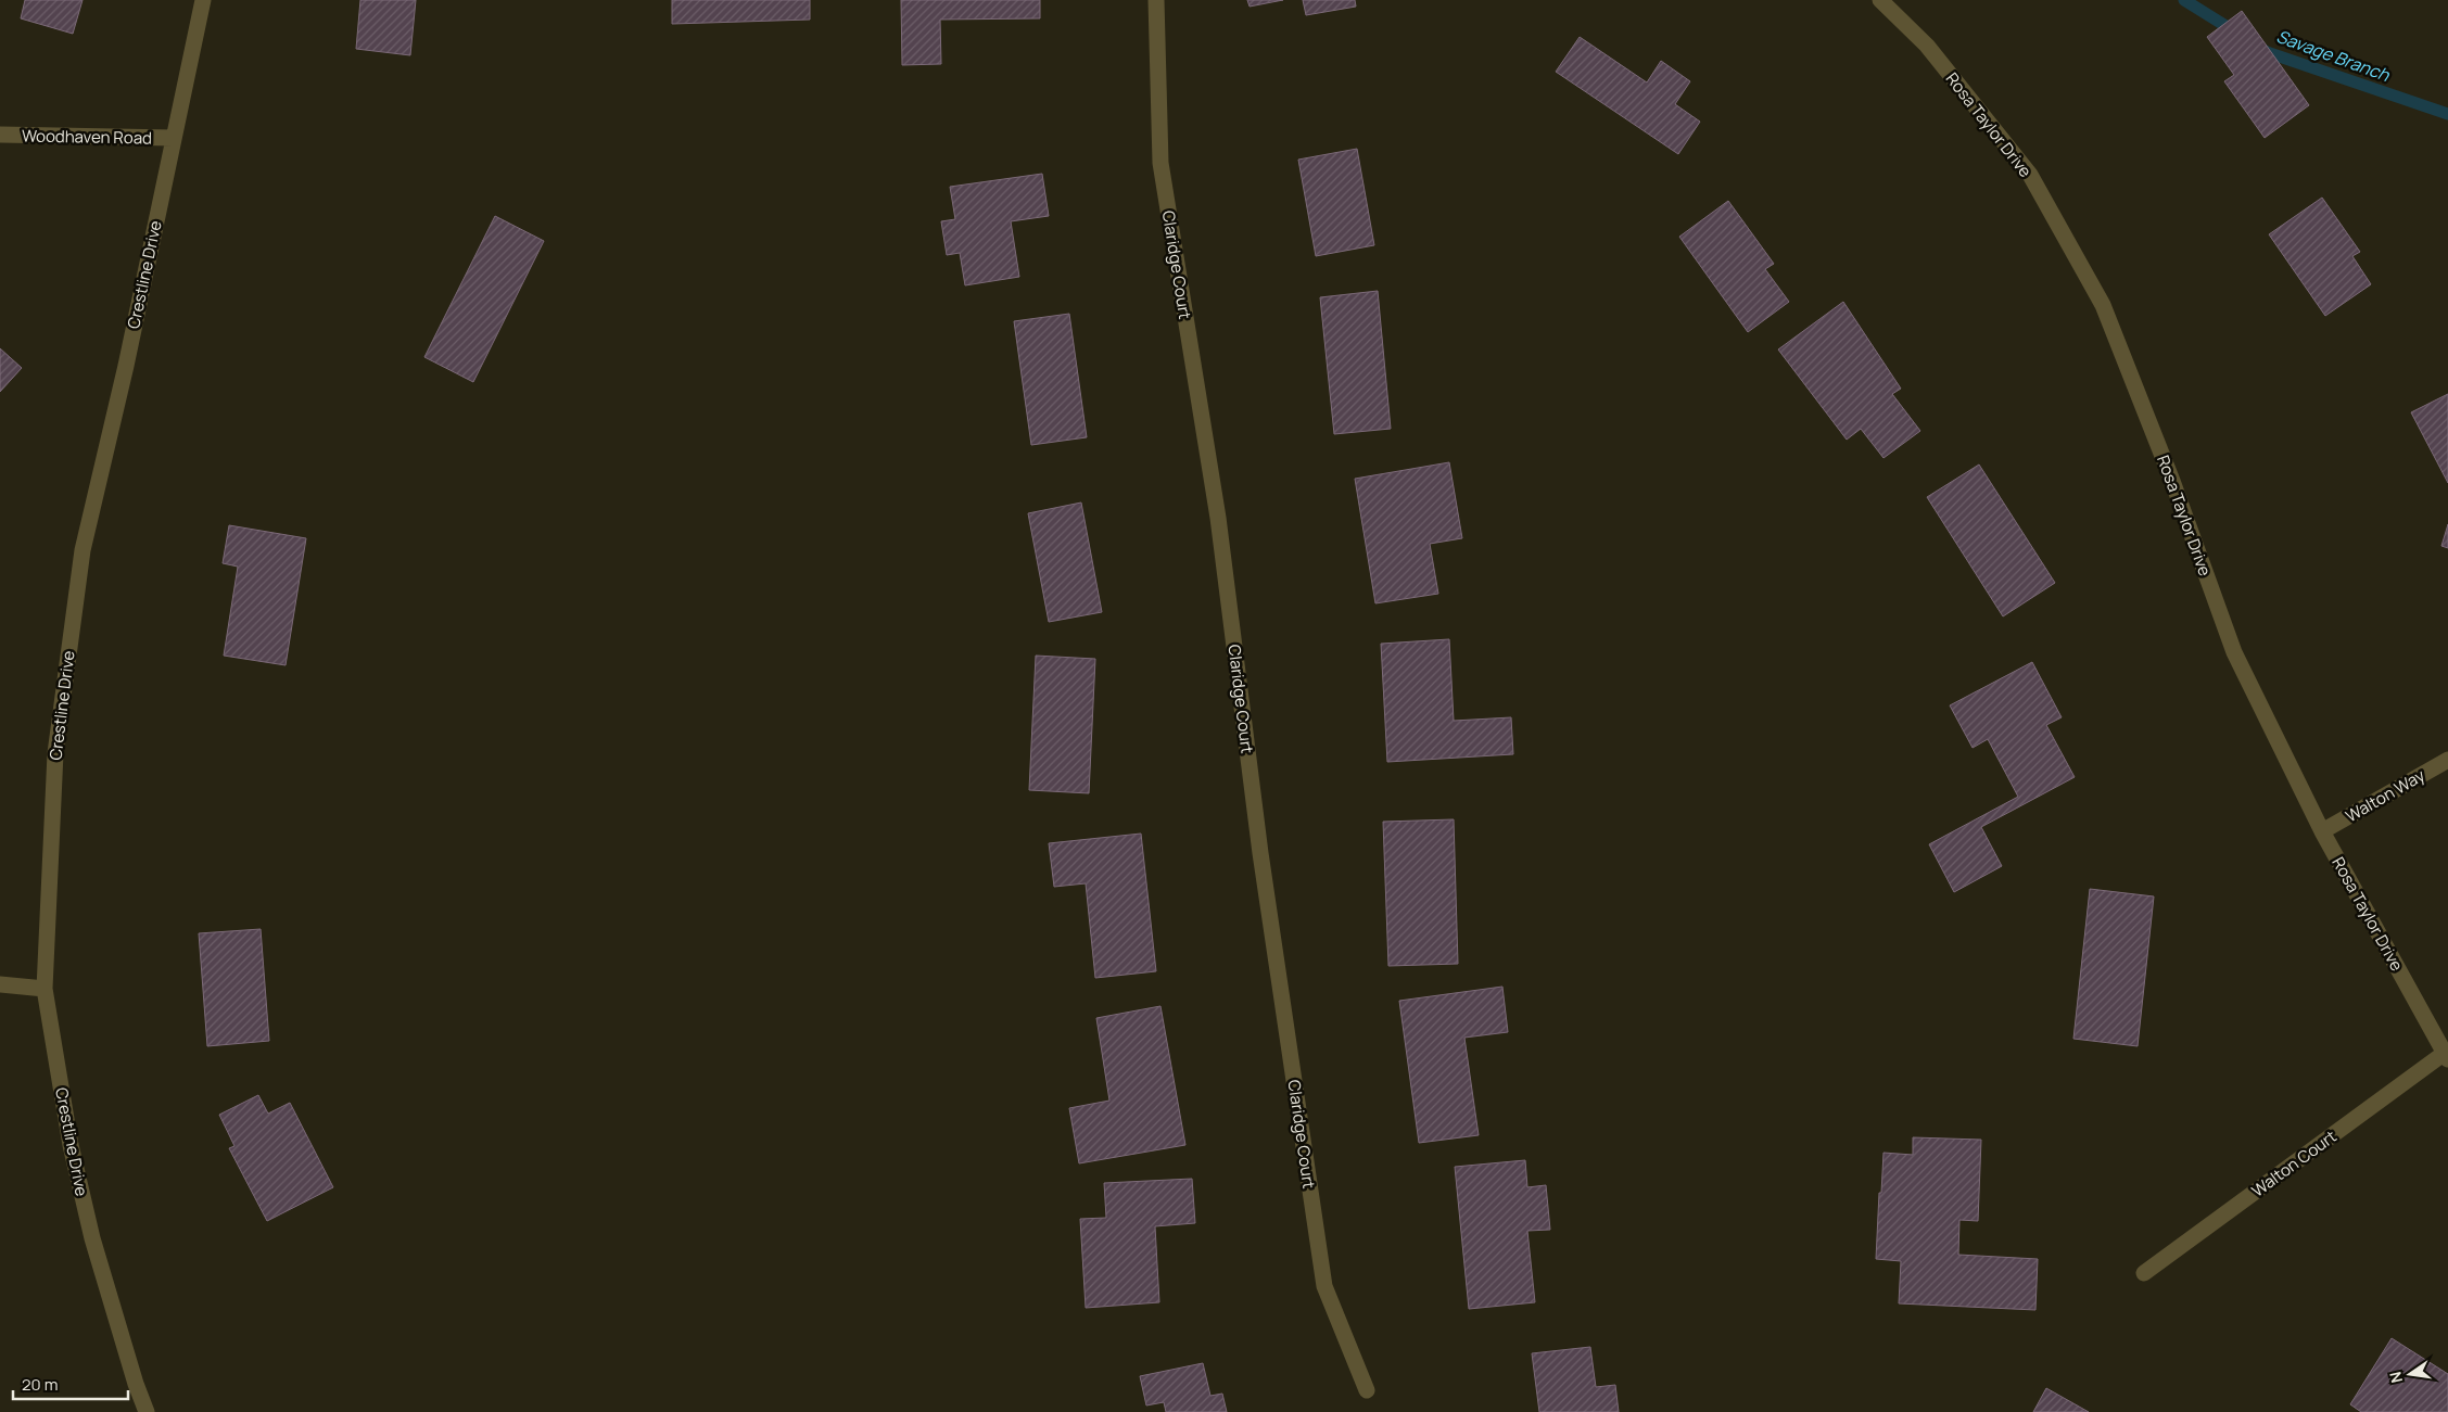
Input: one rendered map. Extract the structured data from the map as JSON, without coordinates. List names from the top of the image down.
{
  "streets": {
    "street": [
      "Rosa Taylor Drive",
      "Woodhaven Road",
      "Claridge Court",
      "Crestline Drive",
      "Walton Way",
      "Walton Court"
    ]
  },
  "crossings": [
    ["Rosa Taylor Drive", "Walton Way"],
    ["Rosa Taylor Drive", "Walton Court"],
    ["Woodhaven Road", "Crestline Drive"]
  ],
  "water": ["Savage Branch"],
  "scale_bar": "20 m",
  "north": "left"
}
